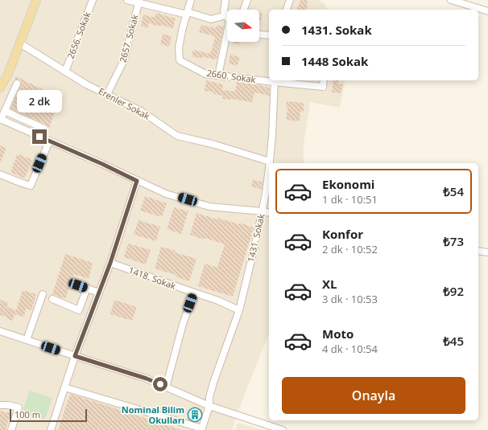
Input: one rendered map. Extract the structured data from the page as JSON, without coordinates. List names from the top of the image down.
{
  "streets": {
    "street": [
      "2656. Sokak",
      "2657. Sokak",
      "2660. Sokak",
      "Erenler Sokak",
      "1431. Sokak",
      "1418. Sokak"
    ]
  },
  "crossings": [
    ["2656. Sokak", "Erenler Sokak"],
    ["2657. Sokak", "Erenler Sokak"],
    ["2660. Sokak", "1431. Sokak"],
    ["Erenler Sokak", "1431. Sokak"]
  ],
  "places": {
    "building": ["Nominal Bilim Okulları"]
  },
  "scale_bar": "100 m",
  "north": "right",
  "page": {
    "banner": ["1431. Sokak", "1448 Sokak"],
    "bubble": "2 dk",
    "list": [
      {
        "name": "Ekonomi",
        "note": "1 dk · 10:51",
        "value": "₺54"
      },
      {
        "name": "Konfor",
        "note": "2 dk · 10:52",
        "value": "₺73"
      },
      {
        "name": "XL",
        "note": "3 dk · 10:53",
        "value": "₺92"
      },
      {
        "name": "Moto",
        "note": "4 dk · 10:54",
        "value": "₺45"
      }
    ],
    "buttons": "Onayla",
    "scale": "100 m"
  }
}
